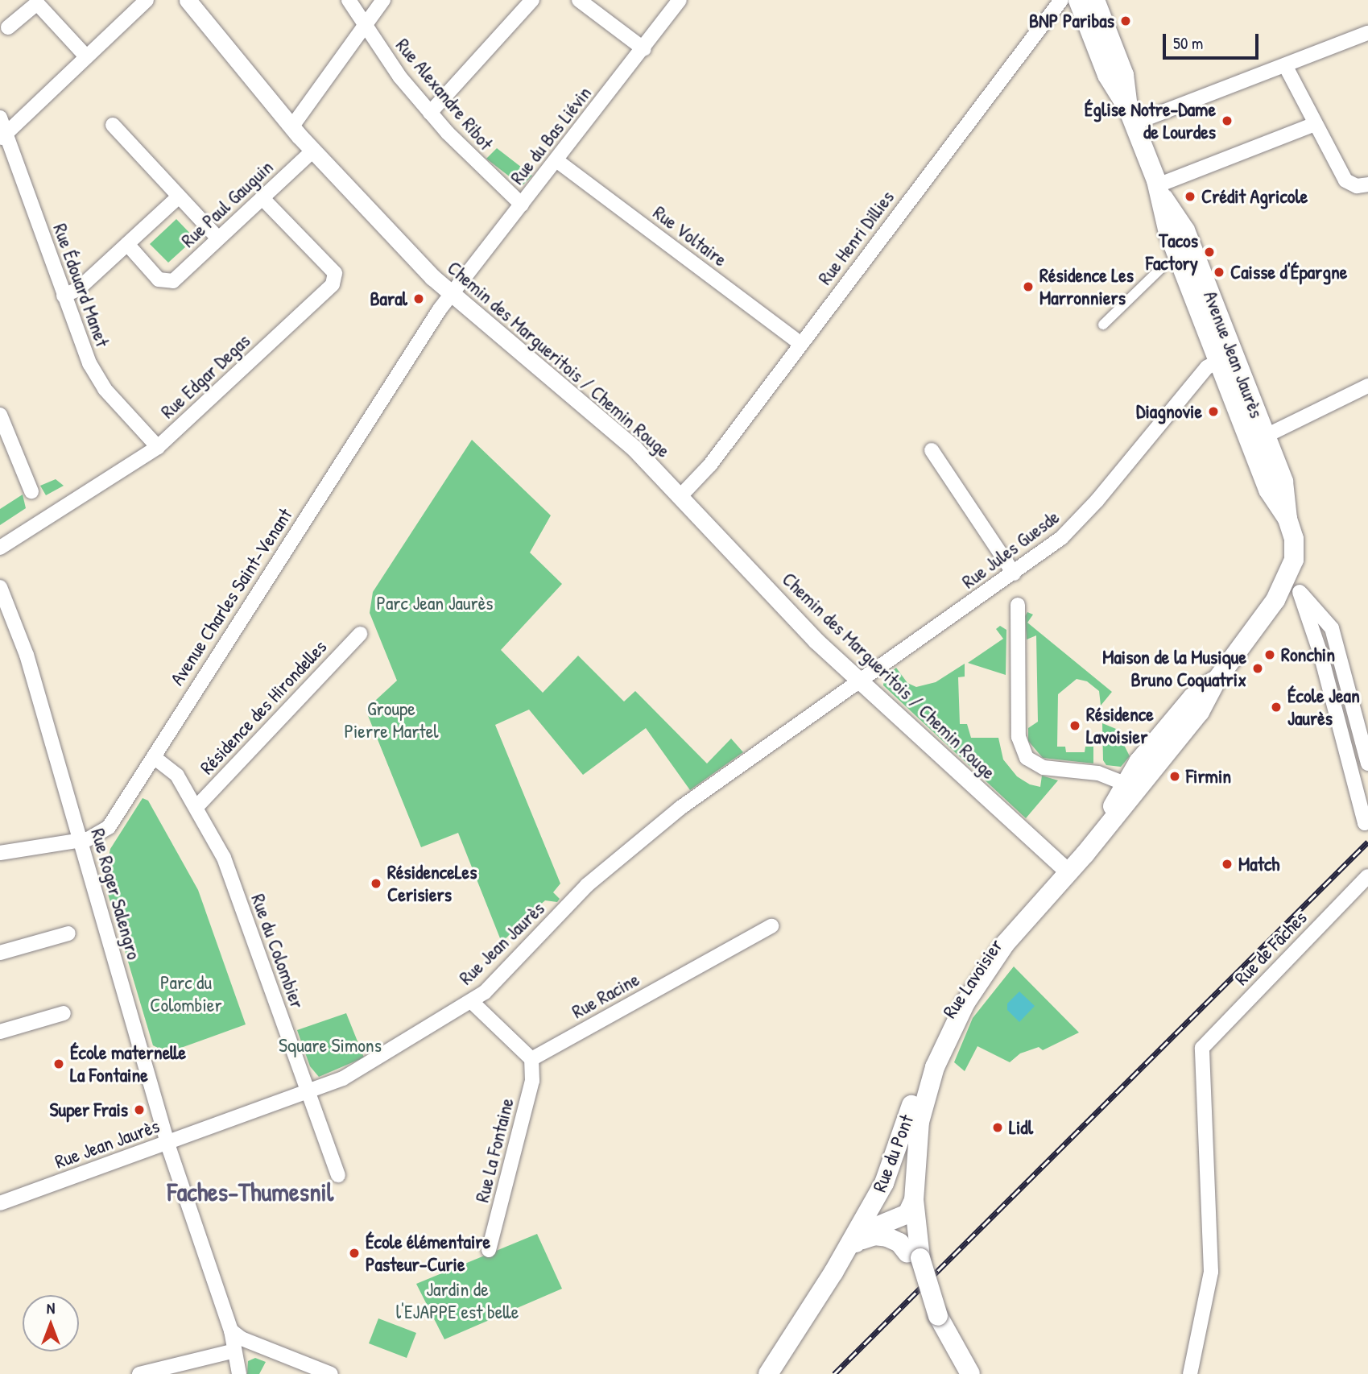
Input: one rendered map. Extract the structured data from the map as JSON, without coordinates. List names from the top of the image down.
{
  "streets": {
    "main road": ["Avenue Jean Jaurès", "Rue Lavoisier", "Rue du Pont"],
    "street": [
      "Rue Alexandre Ribot",
      "Rue du Bas Liévin",
      "Rue Paul Gauguin",
      "Rue Voltaire",
      "Rue Henri Dillies",
      "Rue Édouard Manet",
      "Chemin des Margueritois / Chemin Rouge",
      "Rue Edgar Degas",
      "Rue Jules Guesde",
      "Avenue Charles Saint-Venant",
      "Résidence des Hirondelles",
      "Rue Roger Salengro",
      "Rue Jean Jaurès",
      "Rue de Fâches",
      "Rue du Colombier",
      "Rue Racine",
      "Rue La Fontaine"
    ]
  },
  "crossings": [
    ["Rue Alexandre Ribot", "Rue du Bas Liévin"],
    ["Rue du Bas Liévin", "Rue Voltaire"],
    ["Rue du Bas Liévin", "Chemin des Margueritois / Chemin Rouge"],
    ["Rue du Bas Liévin", "Avenue Charles Saint-Venant"],
    ["Rue Paul Gauguin", "Chemin des Margueritois / Chemin Rouge"],
    ["Rue Paul Gauguin", "Rue Edgar Degas"],
    ["Rue Voltaire", "Rue Henri Dillies"],
    ["Rue Henri Dillies", "Chemin des Margueritois / Chemin Rouge"],
    ["Rue Édouard Manet", "Rue Edgar Degas"],
    ["Avenue Jean Jaurès", "Rue Jules Guesde"],
    ["Avenue Jean Jaurès", "Rue Lavoisier"],
    ["Chemin des Margueritois / Chemin Rouge", "Rue Jules Guesde"],
    ["Chemin des Margueritois / Chemin Rouge", "Avenue Charles Saint-Venant"],
    ["Chemin des Margueritois / Chemin Rouge", "Rue Jean Jaurès"],
    ["Chemin des Margueritois / Chemin Rouge", "Rue Lavoisier"],
    ["Rue Jules Guesde", "Rue Jean Jaurès"],
    ["Avenue Charles Saint-Venant", "Rue Roger Salengro"],
    ["Avenue Charles Saint-Venant", "Rue du Colombier"],
    ["Résidence des Hirondelles", "Rue du Colombier"],
    ["Rue Roger Salengro", "Rue Jean Jaurès"],
    ["Rue Jean Jaurès", "Rue du Colombier"],
    ["Rue Lavoisier", "Rue du Pont"],
    ["Rue Racine", "Rue La Fontaine"]
  ],
  "districts": ["Faches-Thumesnil"],
  "parks": [
    "Parc Jean Jaurès",
    "Groupe Pierre Martel",
    "Parc du Colombier",
    "Square Simons",
    "Jardin de l'EJAPPE est belle"
  ],
  "places": [
    "BNP Paribas",
    "Église Notre-Dame de Lourdes",
    "Crédit Agricole",
    "Tacos Factory",
    "Caisse d'Épargne",
    "Résidence Les Marronniers",
    "Baral",
    "Diagnovie",
    "Ronchin",
    "Maison de la Musique Bruno Coquatrix",
    "École Jean Jaurès",
    "Résidence Lavoisier",
    "Firmin",
    "Match",
    "RésidenceLes Cerisiers",
    "École maternelle La Fontaine",
    "Super Frais",
    "Lidl",
    "École élémentaire Pasteur-Curie"
  ],
  "scale_bar": "50 m",
  "north": "top"
}
